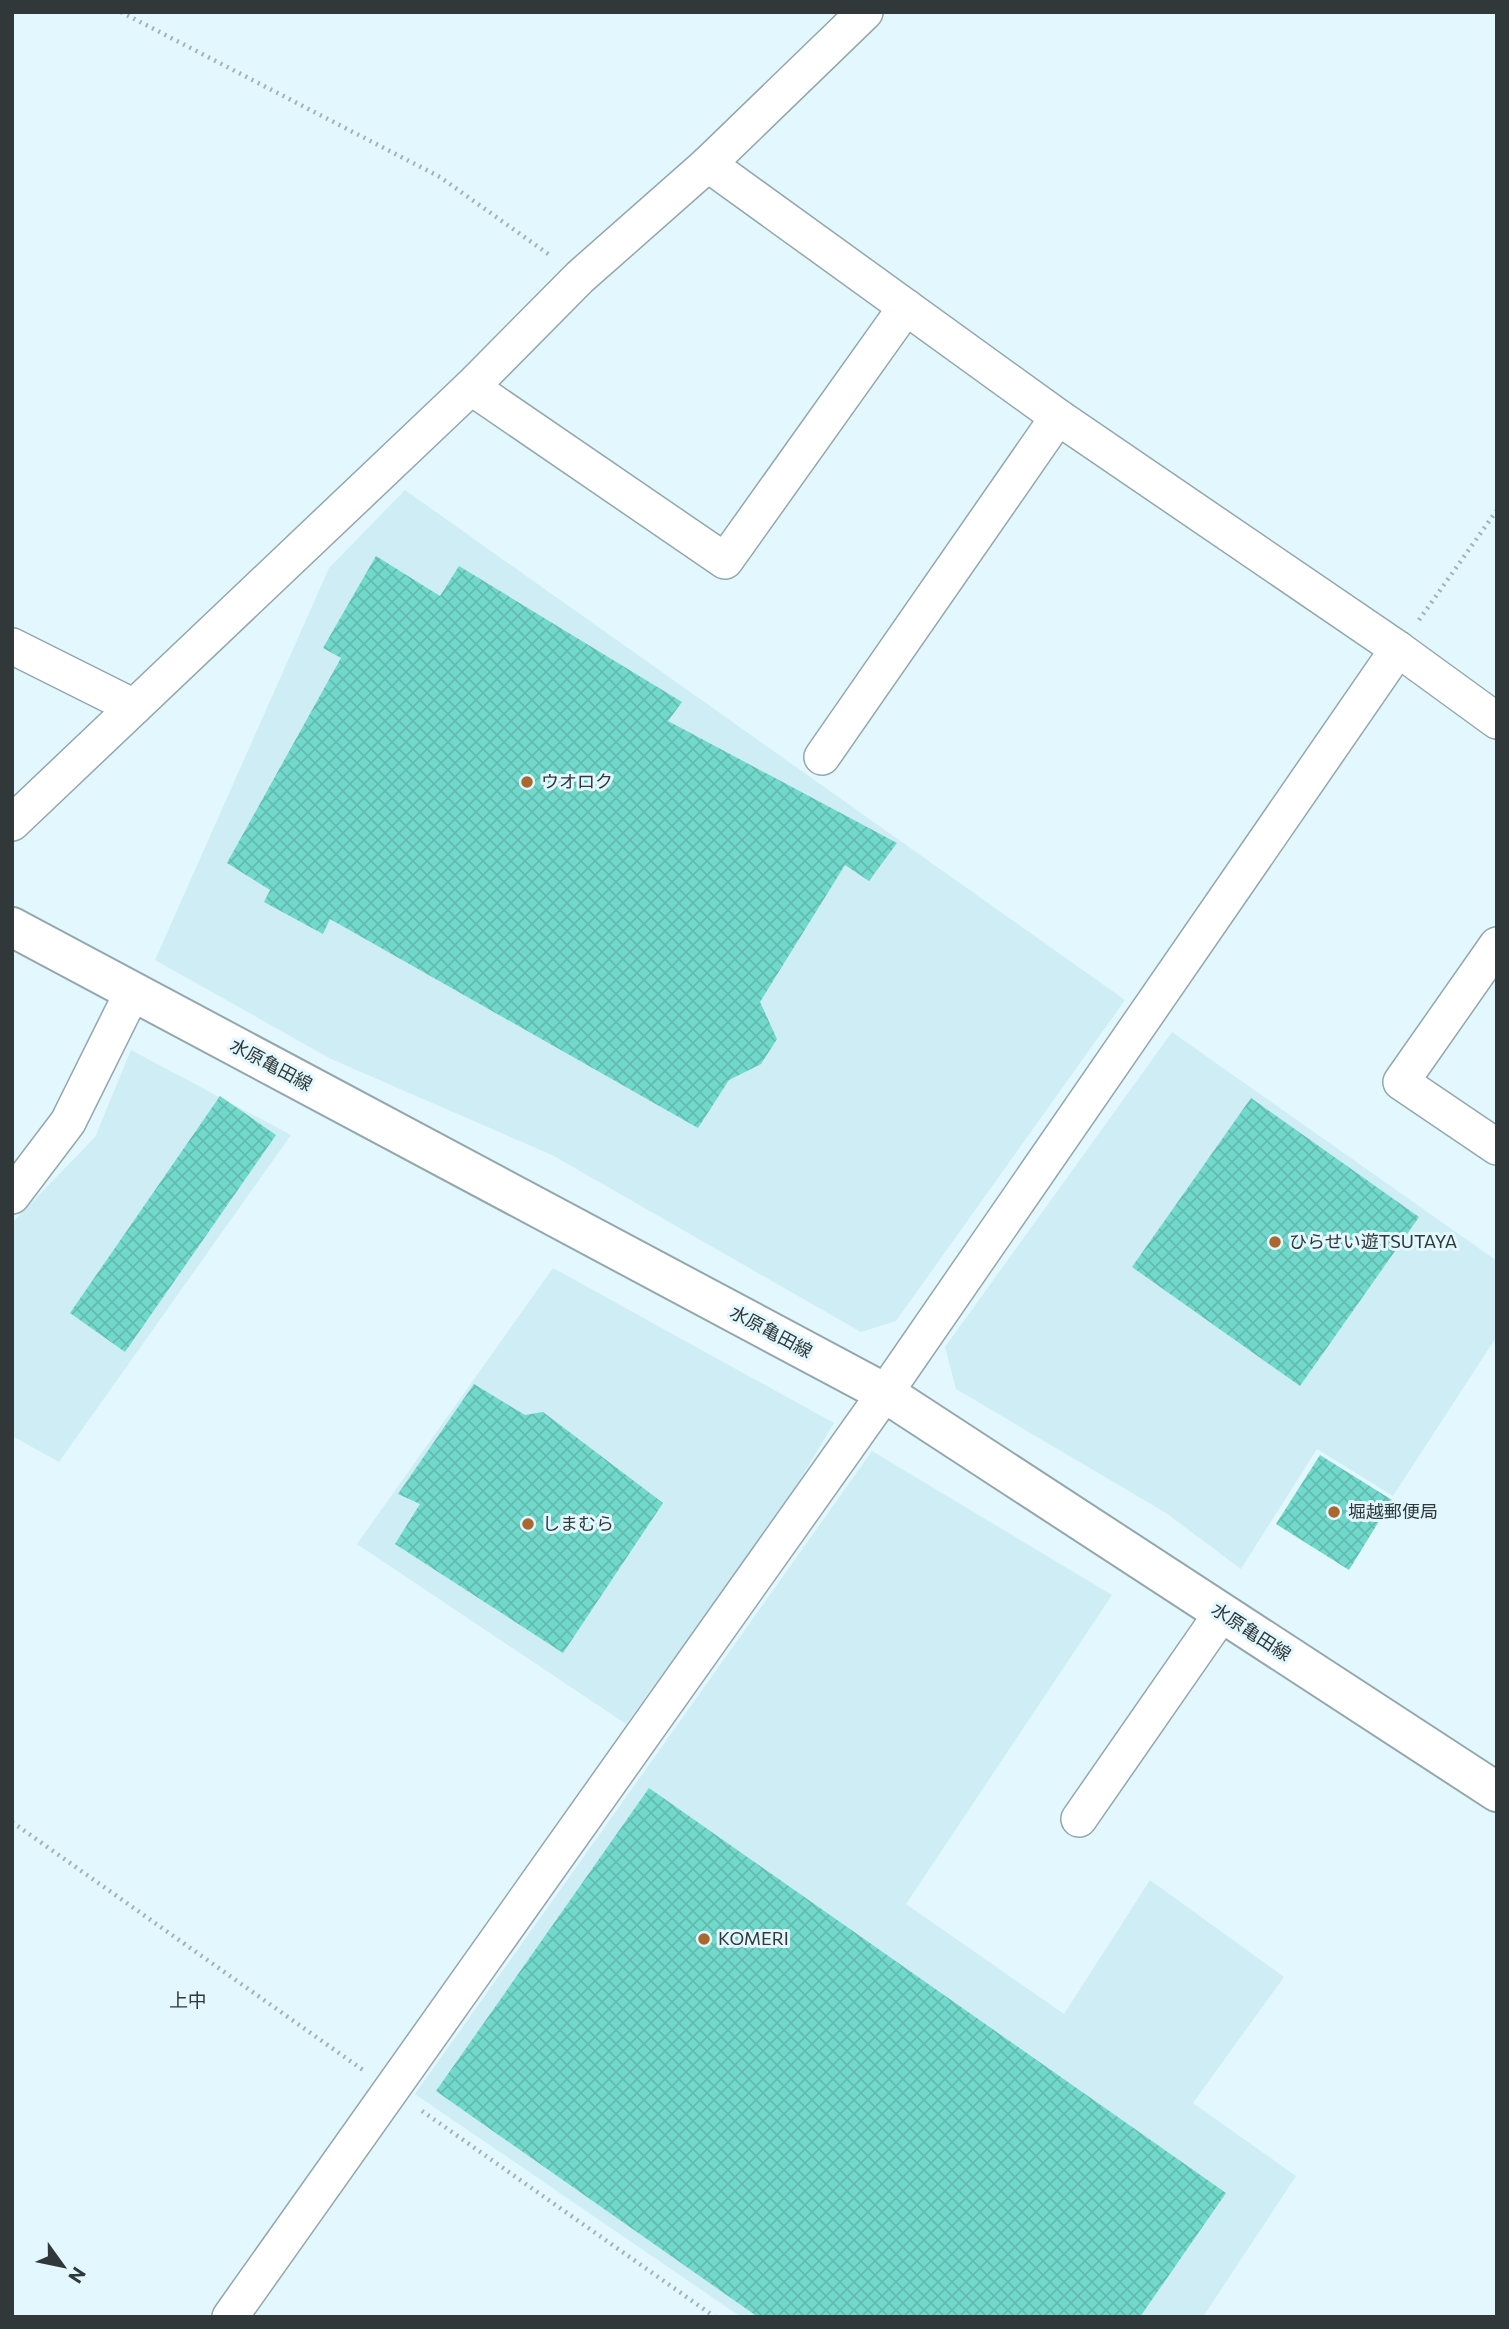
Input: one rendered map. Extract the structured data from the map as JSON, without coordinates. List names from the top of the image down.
{
  "streets": {
    "main road": ["水原亀田線"]
  },
  "districts": ["上中"],
  "places": [
    "ウオロク",
    "ひらせい遊TSUTAYA",
    "堀越郵便局",
    "しまむら",
    "KOMERI"
  ],
  "north": "bottom right"
}
